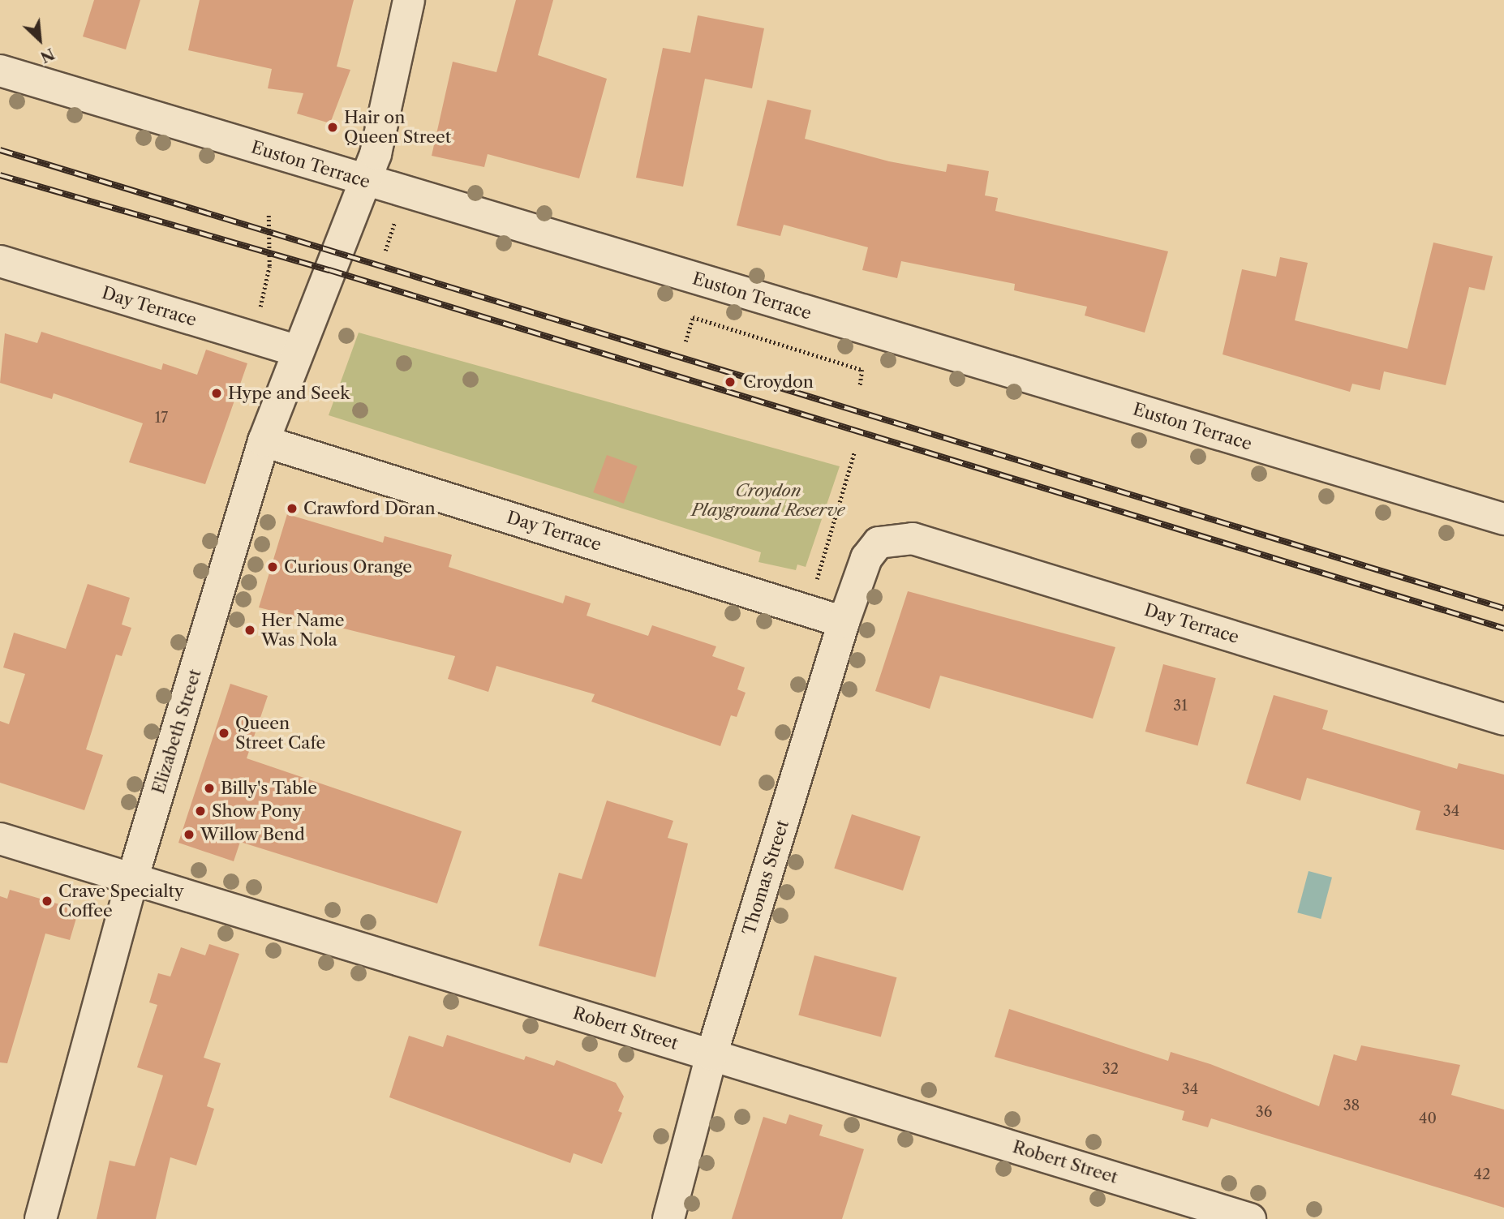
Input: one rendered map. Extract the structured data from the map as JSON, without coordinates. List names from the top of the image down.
{
  "streets": {
    "street": [
      "Euston Terrace",
      "Day Terrace",
      "Elizabeth Street",
      "Thomas Street",
      "Robert Street"
    ]
  },
  "crossings": [
    ["Euston Terrace", "Elizabeth Street"],
    ["Day Terrace", "Elizabeth Street"],
    ["Day Terrace", "Thomas Street"],
    ["Elizabeth Street", "Robert Street"],
    ["Thomas Street", "Robert Street"]
  ],
  "parks": ["Croydon Playground Reserve"],
  "places": [
    "Hair on Queen Street",
    "Croydon",
    "Hype and Seek",
    "Crawford Doran",
    "Curious Orange",
    "Her Name Was Nola",
    "Queen Street Cafe",
    "Billy's Table",
    "Show Pony",
    "Willow Bend",
    "Crave Specialty Coffee"
  ],
  "house_numbers": [
    "17",
    "31",
    "34",
    "32",
    "34",
    "38",
    "36",
    "40",
    "42"
  ],
  "north": "bottom right"
}
